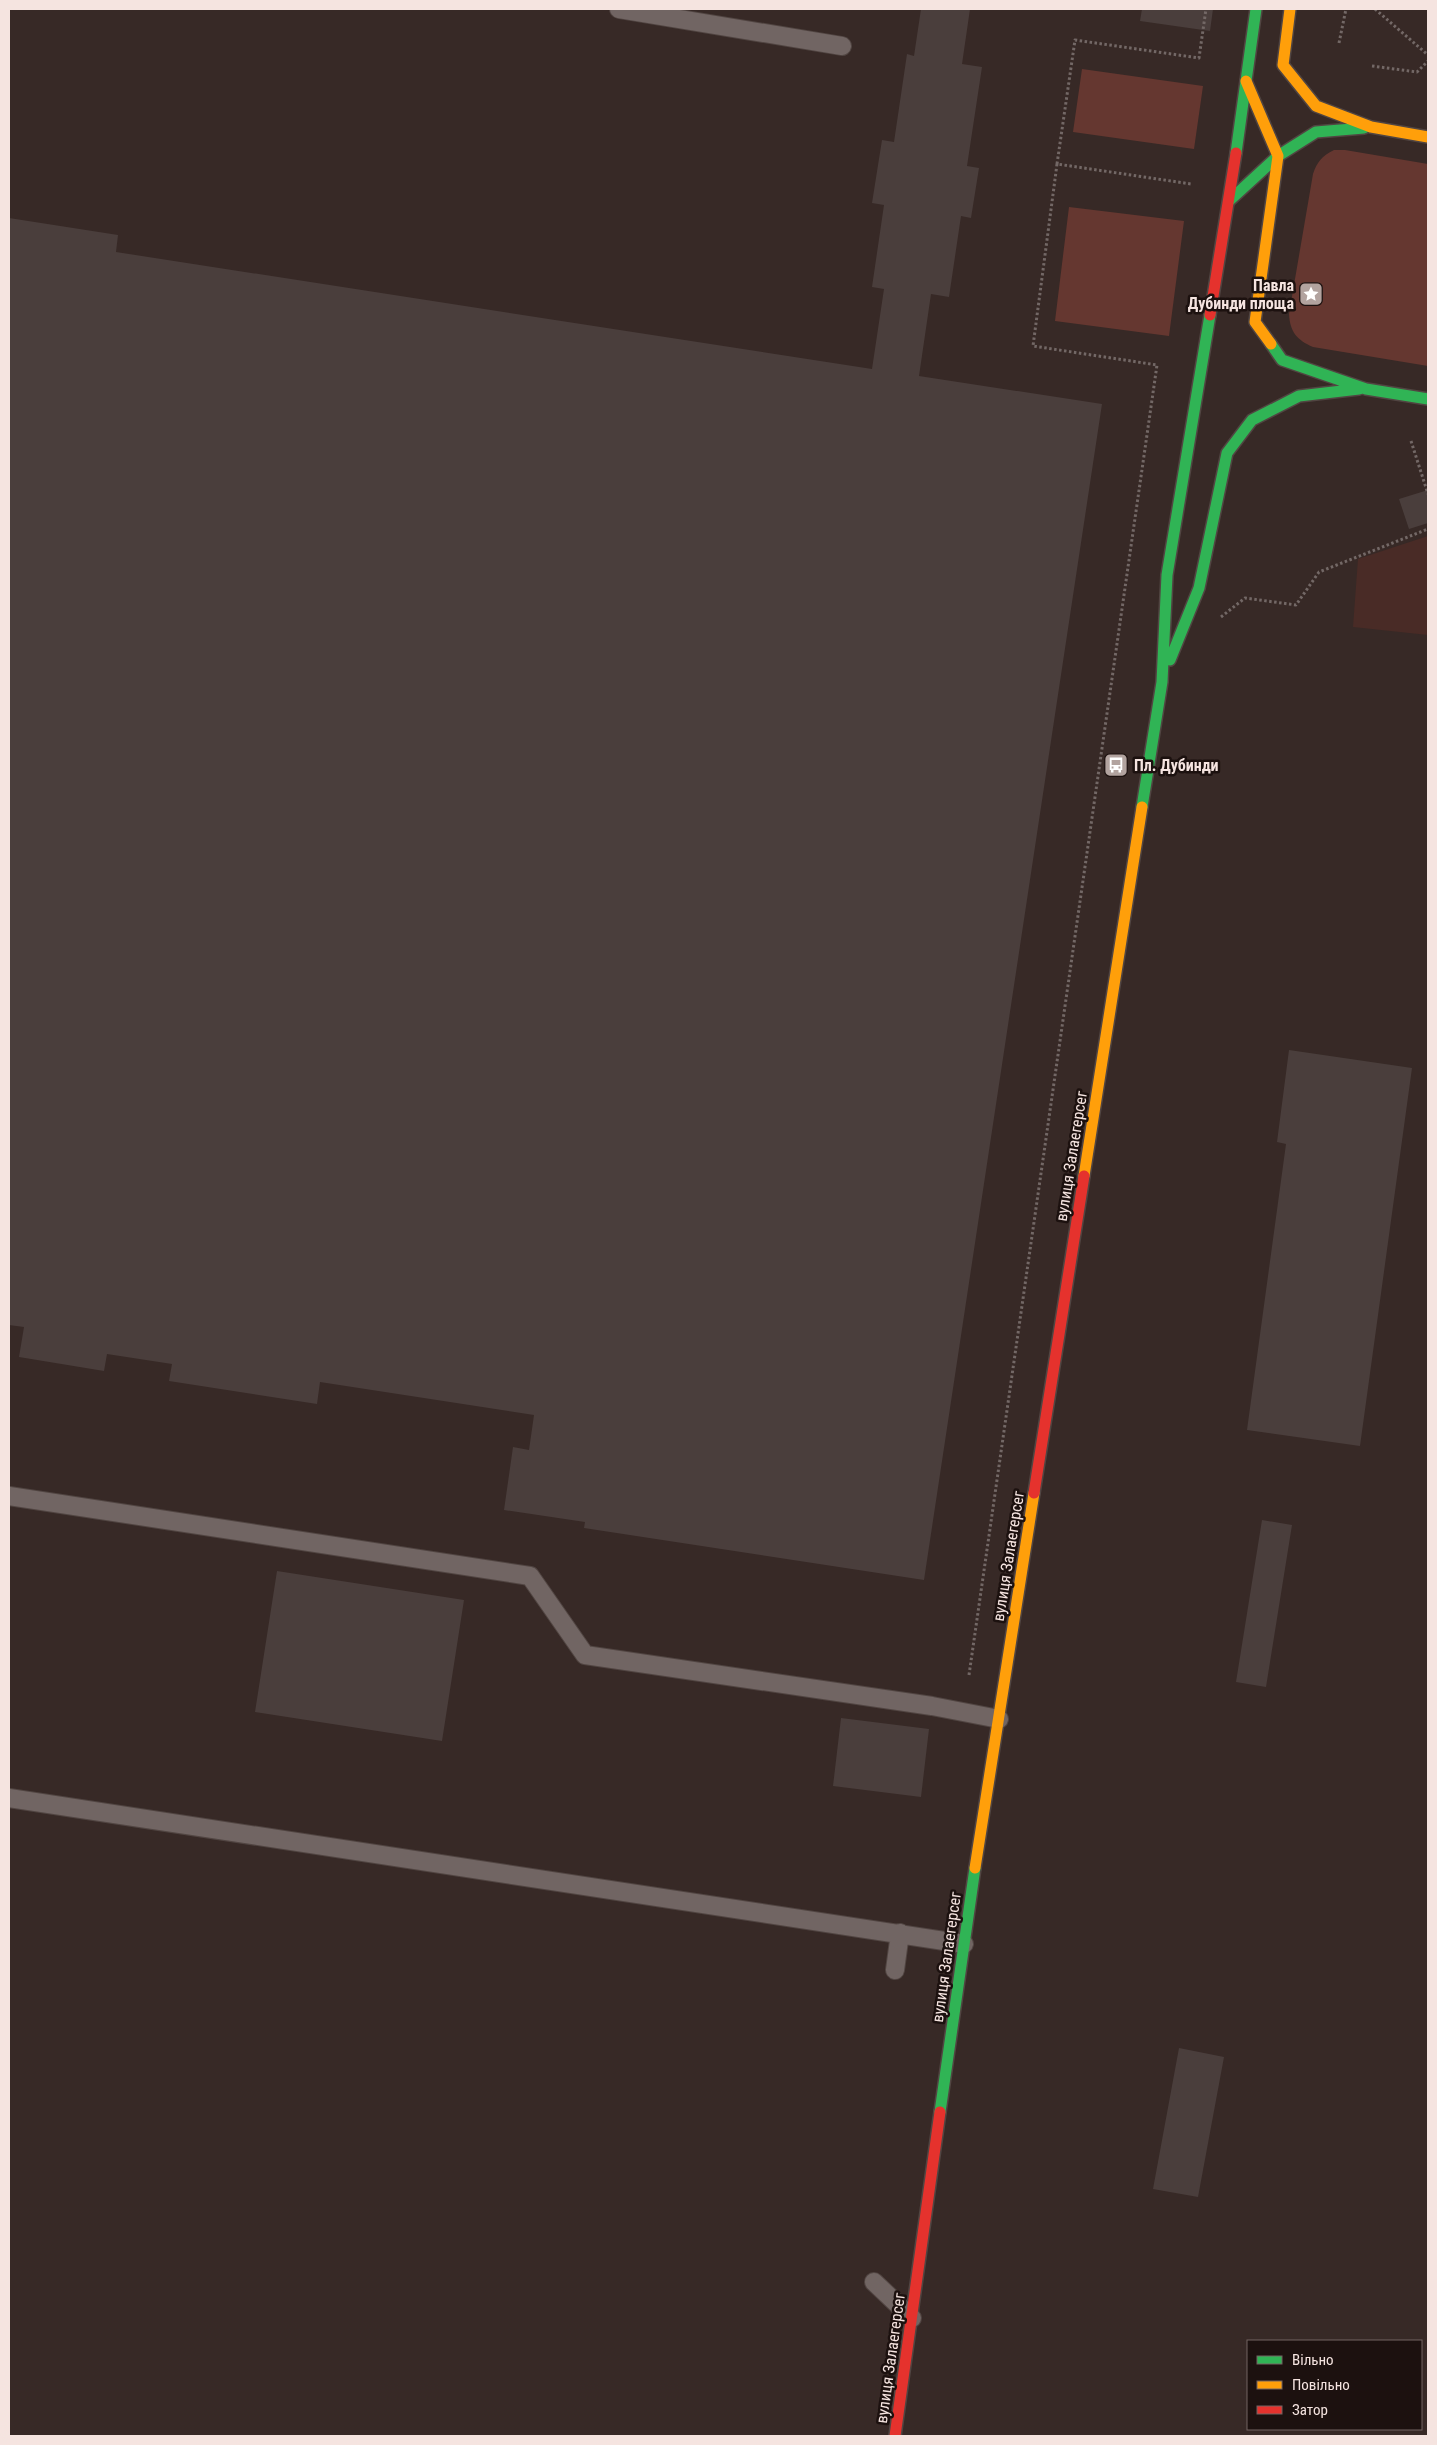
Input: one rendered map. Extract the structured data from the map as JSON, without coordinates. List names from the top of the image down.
{
  "streets": {
    "main road": ["вулиця Залаегерсег"]
  },
  "places": {
    "place": ["Павла Дубинди площа"],
    "bus stop": ["Пл. Дубинди"]
  },
  "legend": ["Вільно", "Повільно", "Затор"]
}
